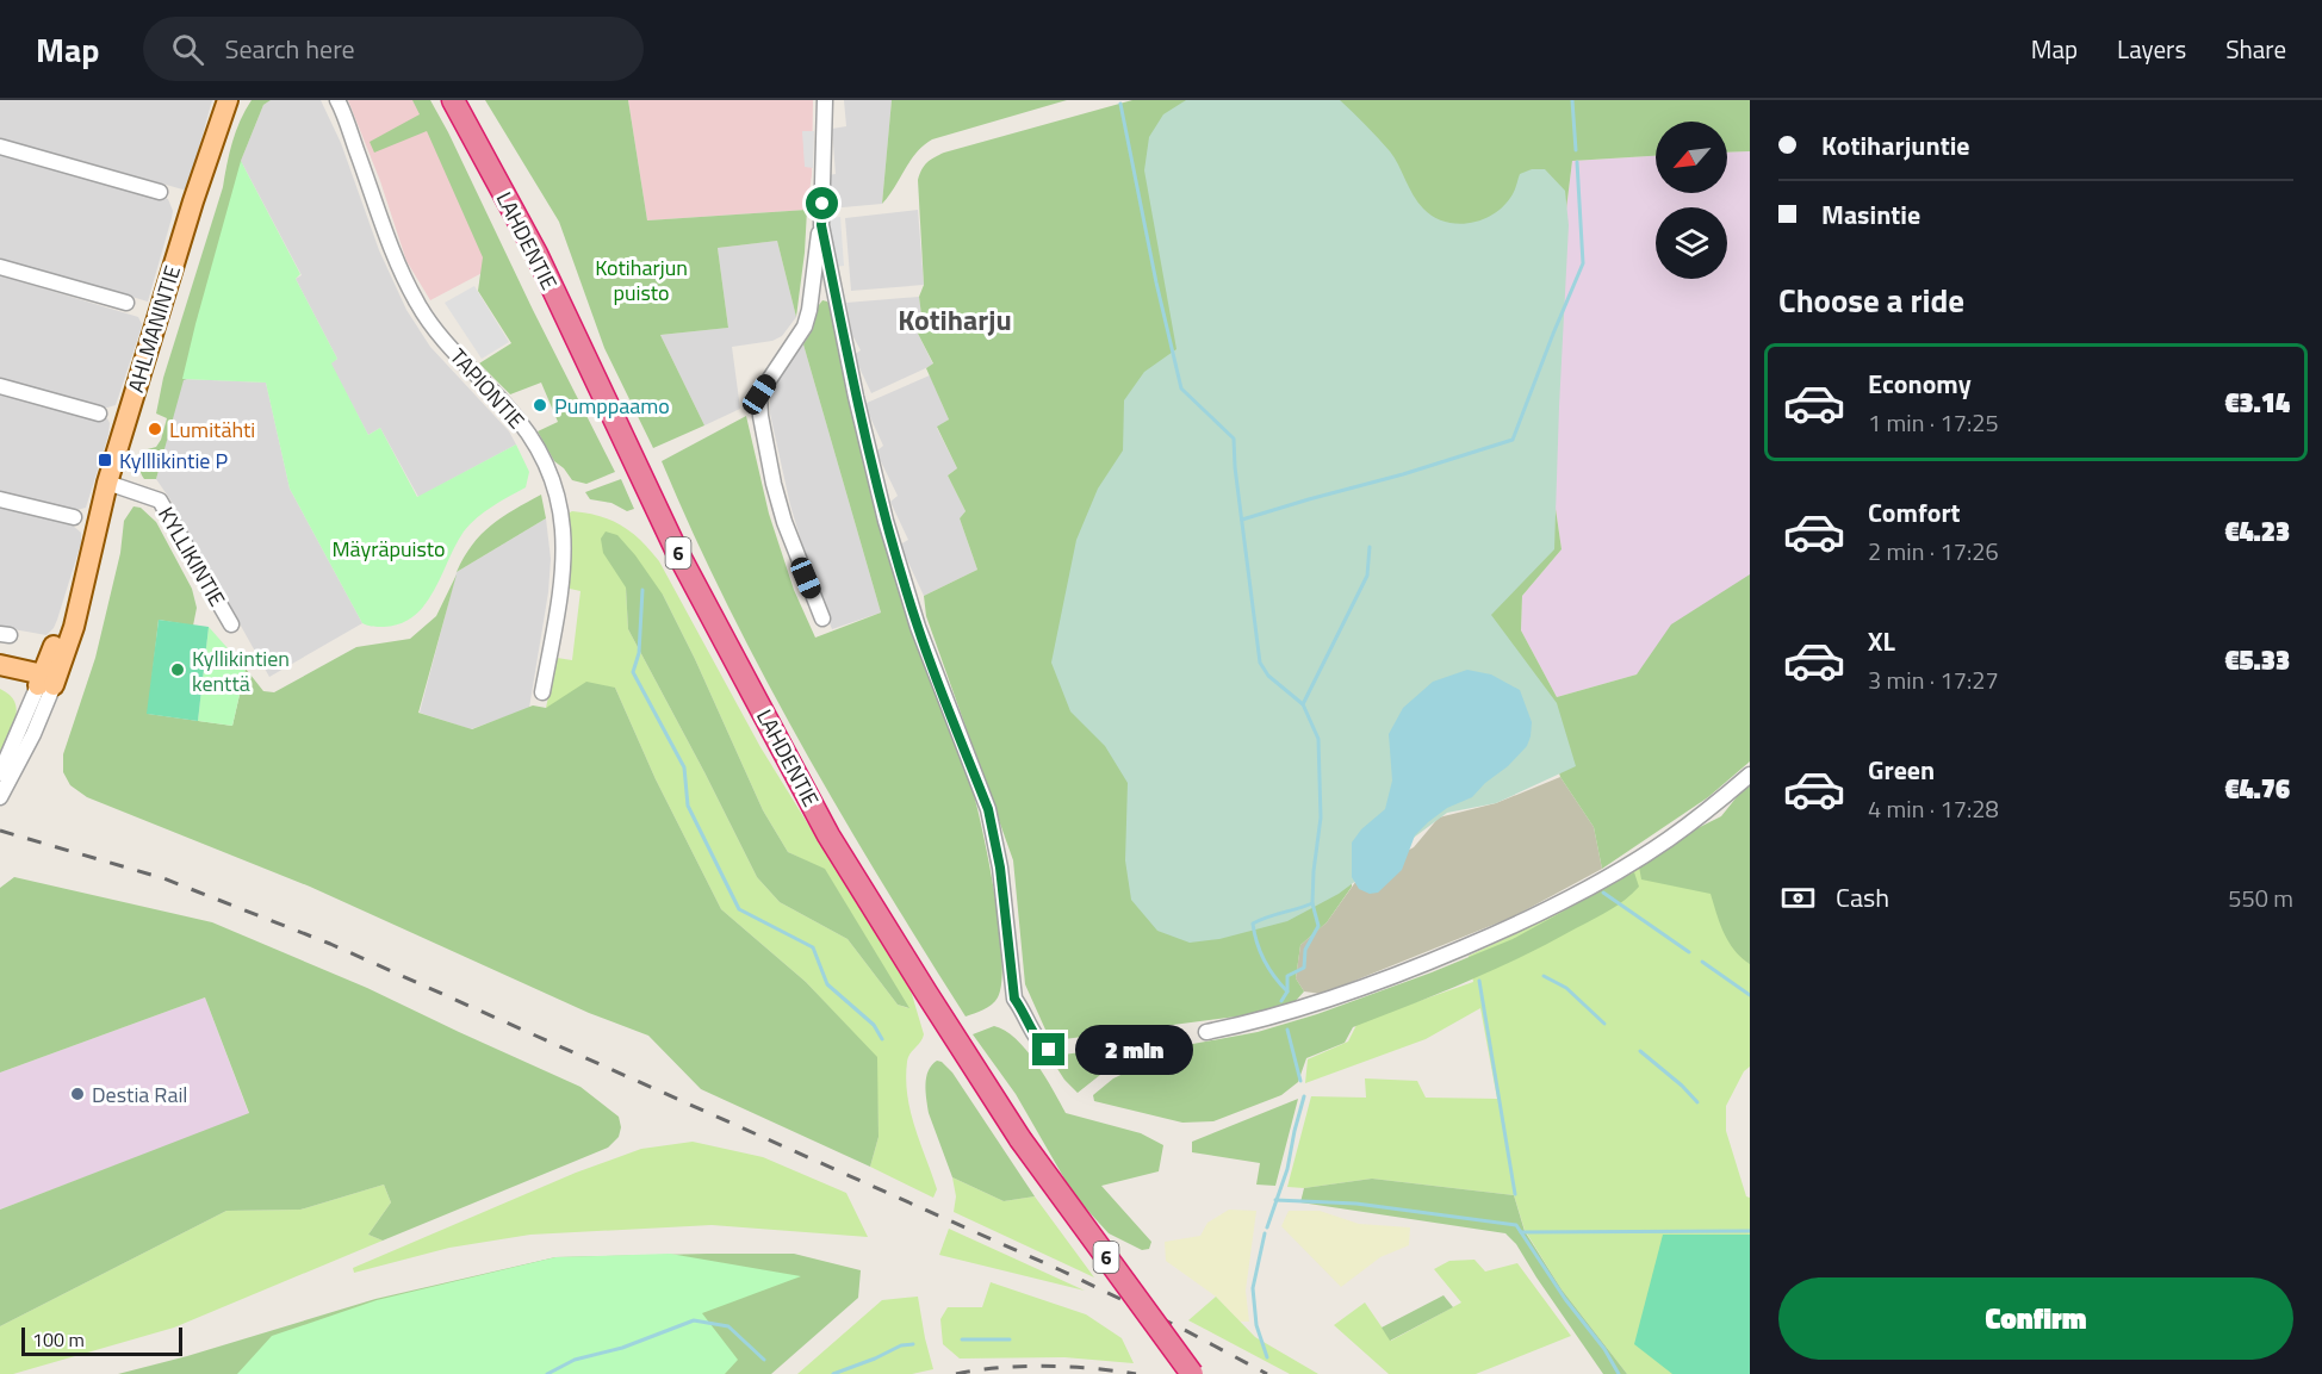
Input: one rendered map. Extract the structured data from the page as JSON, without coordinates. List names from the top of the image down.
{
  "streets": {
    "highway": ["LAHDENTIE", "6"],
    "main road": ["AHLMANINTIE"],
    "street": ["TAPIONTIE", "KYLLIKINTIE"]
  },
  "crossings": [
    ["AHLMANINTIE", "KYLLIKINTIE"]
  ],
  "districts": ["Kotiharju"],
  "parks": ["Kotiharjun puisto", "Mäyräpuisto"],
  "places": {
    "other": [
      "Pumppaamo",
      "Lumitähti",
      "Kyllikintien kenttä",
      "Destia Rail"
    ],
    "transit": ["Kylllikintie P"]
  },
  "scale_bar": "100 m",
  "north": "bottom left",
  "page": {
    "header": "Map",
    "search": "Search here",
    "nav": ["Map", "Layers", "Share"],
    "banner": ["Kotiharjuntie", "Masintie"],
    "heading": "Choose a ride",
    "list": [
      {
        "name": "Economy",
        "note": "1 min · 17:25",
        "value": "€3.14"
      },
      {
        "name": "Comfort",
        "note": "2 min · 17:26",
        "value": "€4.23"
      },
      {
        "name": "XL",
        "note": "3 min · 17:27",
        "value": "€5.33"
      },
      {
        "name": "Green",
        "note": "4 min · 17:28",
        "value": "€4.76"
      }
    ],
    "pay": ["Cash", "550 m"],
    "bubble": "2 min",
    "buttons": "Confirm",
    "scale": "100 m"
  }
}
